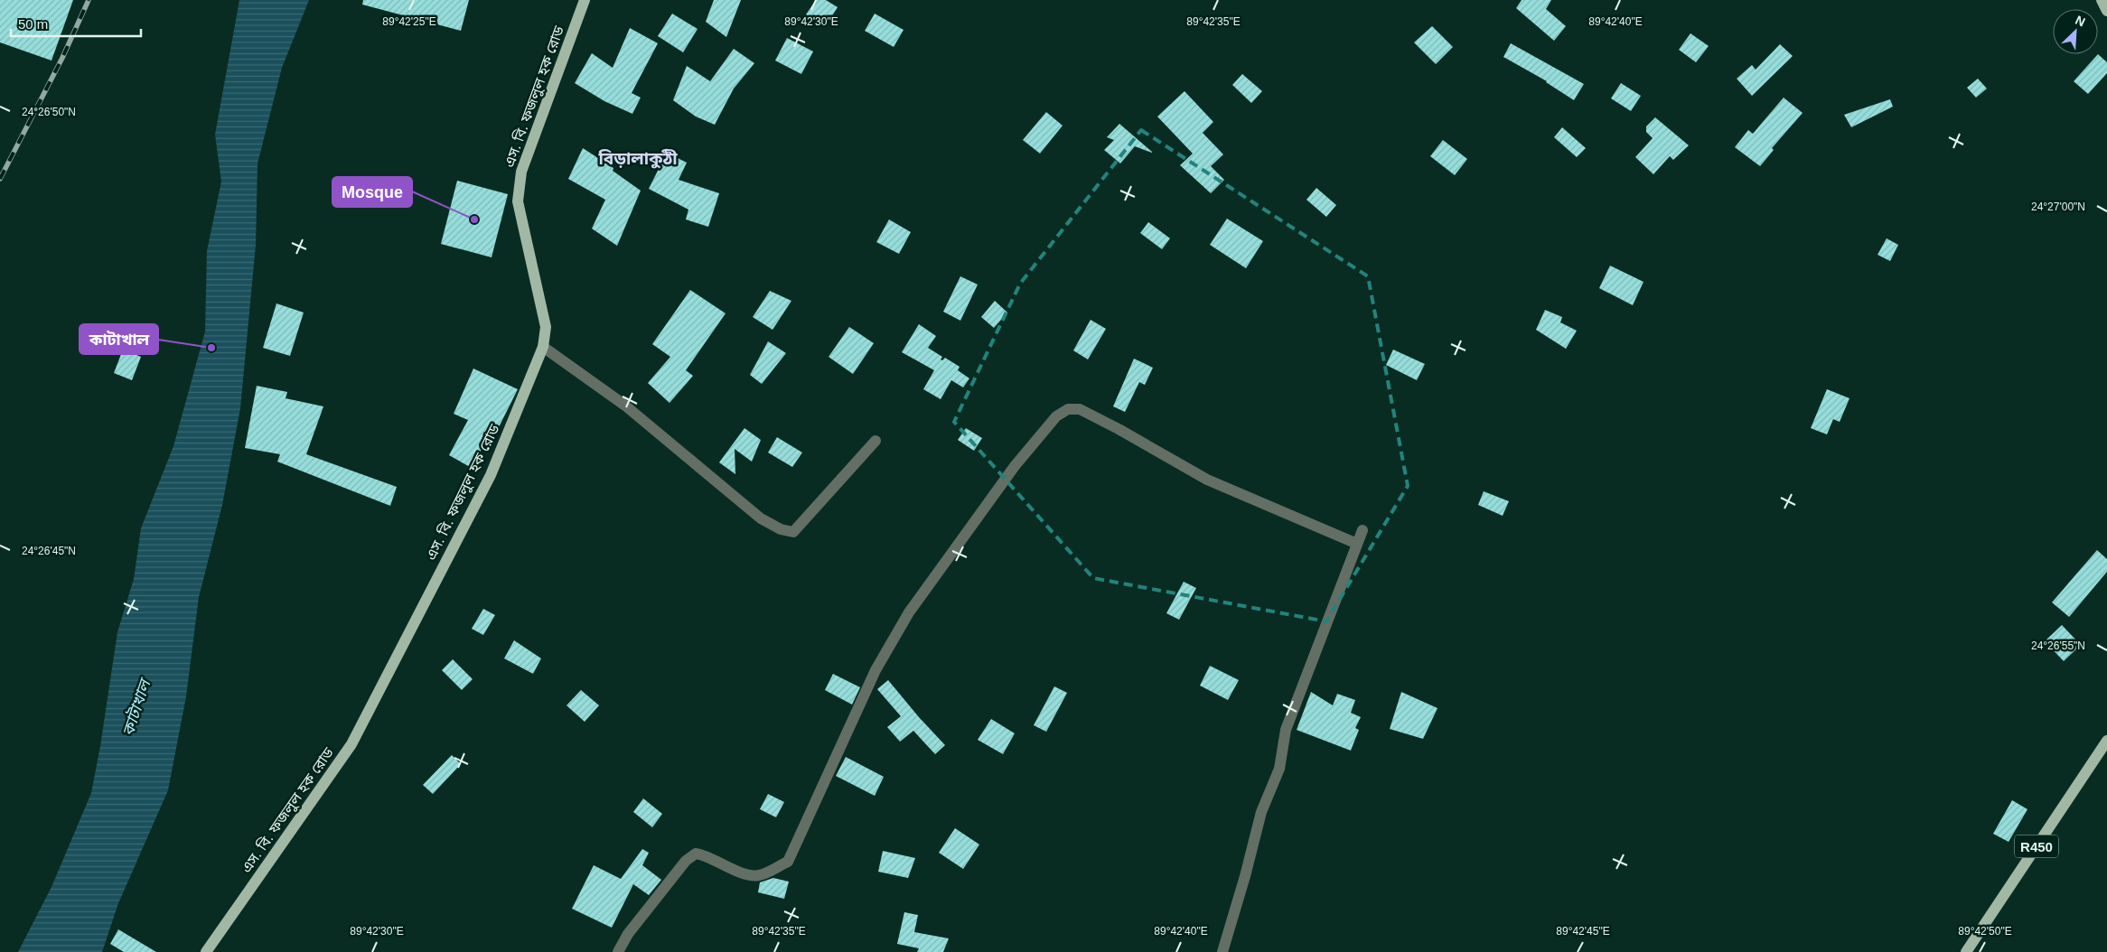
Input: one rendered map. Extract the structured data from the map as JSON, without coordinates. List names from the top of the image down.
{
  "streets": {
    "main road": ["এস. বি. ফজলুল হক রোড", "R450"]
  },
  "districts": ["বিড়ালাকুঠী"],
  "water": ["কাটাখাল"],
  "places": ["Mosque", "কাটাখাল"],
  "scale_bar": "50 m",
  "north": "top right",
  "coordinates": [
    "89°42'25\"E",
    "89°42'30\"E",
    "89°42'35\"E",
    "89°42'40\"E",
    "24°26'50\"N",
    "24°27'00\"N",
    "24°26'45\"N",
    "24°26'55\"N",
    "89°42'45\"E",
    "89°42'50\"E"
  ]
}
